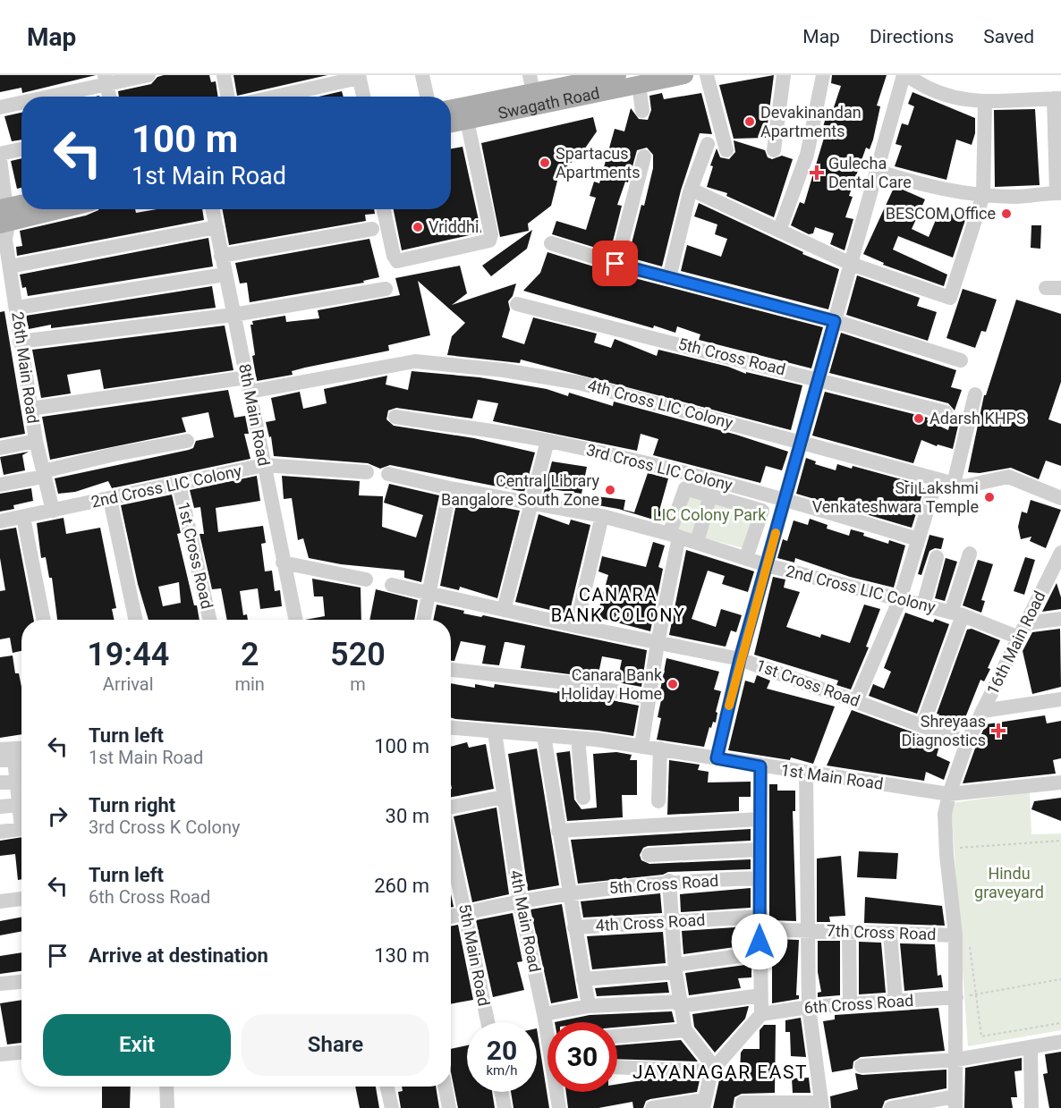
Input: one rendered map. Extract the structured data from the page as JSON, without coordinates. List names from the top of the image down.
{
  "streets": {
    "main road": ["Swagath Road"],
    "street": [
      "5th Cross Road",
      "26th Main Road",
      "4th Cross LIC Colony",
      "8th Main Road",
      "3rd Cross LIC Colony",
      "2nd Cross LIC Colony",
      "1st Cross Road",
      "16th Main Road",
      "1st Main Road",
      "4th Main Road",
      "4th Cross Road",
      "7th Cross Road",
      "5th Main Road",
      "6th Cross Road"
    ]
  },
  "crossings": [
    ["5th Cross Road", "4th Main Road"],
    ["5th Cross Road", "5th Main Road"],
    ["26th Main Road", "4th Cross LIC Colony"],
    ["26th Main Road", "2nd Cross LIC Colony"],
    ["4th Cross LIC Colony", "8th Main Road"],
    ["8th Main Road", "2nd Cross LIC Colony"],
    ["2nd Cross LIC Colony", "1st Cross Road"],
    ["2nd Cross LIC Colony", "16th Main Road"],
    ["1st Cross Road", "16th Main Road"],
    ["16th Main Road", "1st Main Road"],
    ["16th Main Road", "7th Cross Road"],
    ["16th Main Road", "6th Cross Road"],
    ["1st Main Road", "4th Main Road"],
    ["4th Cross Road", "7th Cross Road"]
  ],
  "districts": ["CANARA BANK COLONY", "JAYANAGAR EAST"],
  "parks": ["LIC Colony Park", "Hindu graveyard"],
  "places": {
    "other": [
      "Devakinandan Apartments",
      "Spartacus Apartments",
      "BESCOM Office",
      "Vriddhi",
      "Adarsh KHPS",
      "Central Library Bangalore South Zone",
      "Sri Lakshmi Venkateshwara Temple",
      "Canara Bank Holiday Home"
    ],
    "health": ["Gulecha Dental Care", "Shreyaas Diagnostics"]
  },
  "page": {
    "header": "Map",
    "nav": ["Map", "Directions", "Saved"],
    "turn": ["100 m", "1st Main Road"],
    "eta": [
      "19:44",
      "Arrival",
      "2",
      "min",
      "520",
      "m"
    ],
    "list": [
      {
        "name": "Turn left",
        "note": "1st Main Road",
        "value": "100 m"
      },
      {
        "name": "Turn right",
        "note": "3rd Cross K Colony",
        "value": "30 m"
      },
      {
        "name": "Turn left",
        "note": "6th Cross Road",
        "value": "260 m"
      },
      {
        "name": "Arrive at destination",
        "value": "130 m"
      }
    ],
    "buttons": ["Exit", "Share"],
    "speed": "20 km/h",
    "limit": "30"
  }
}
